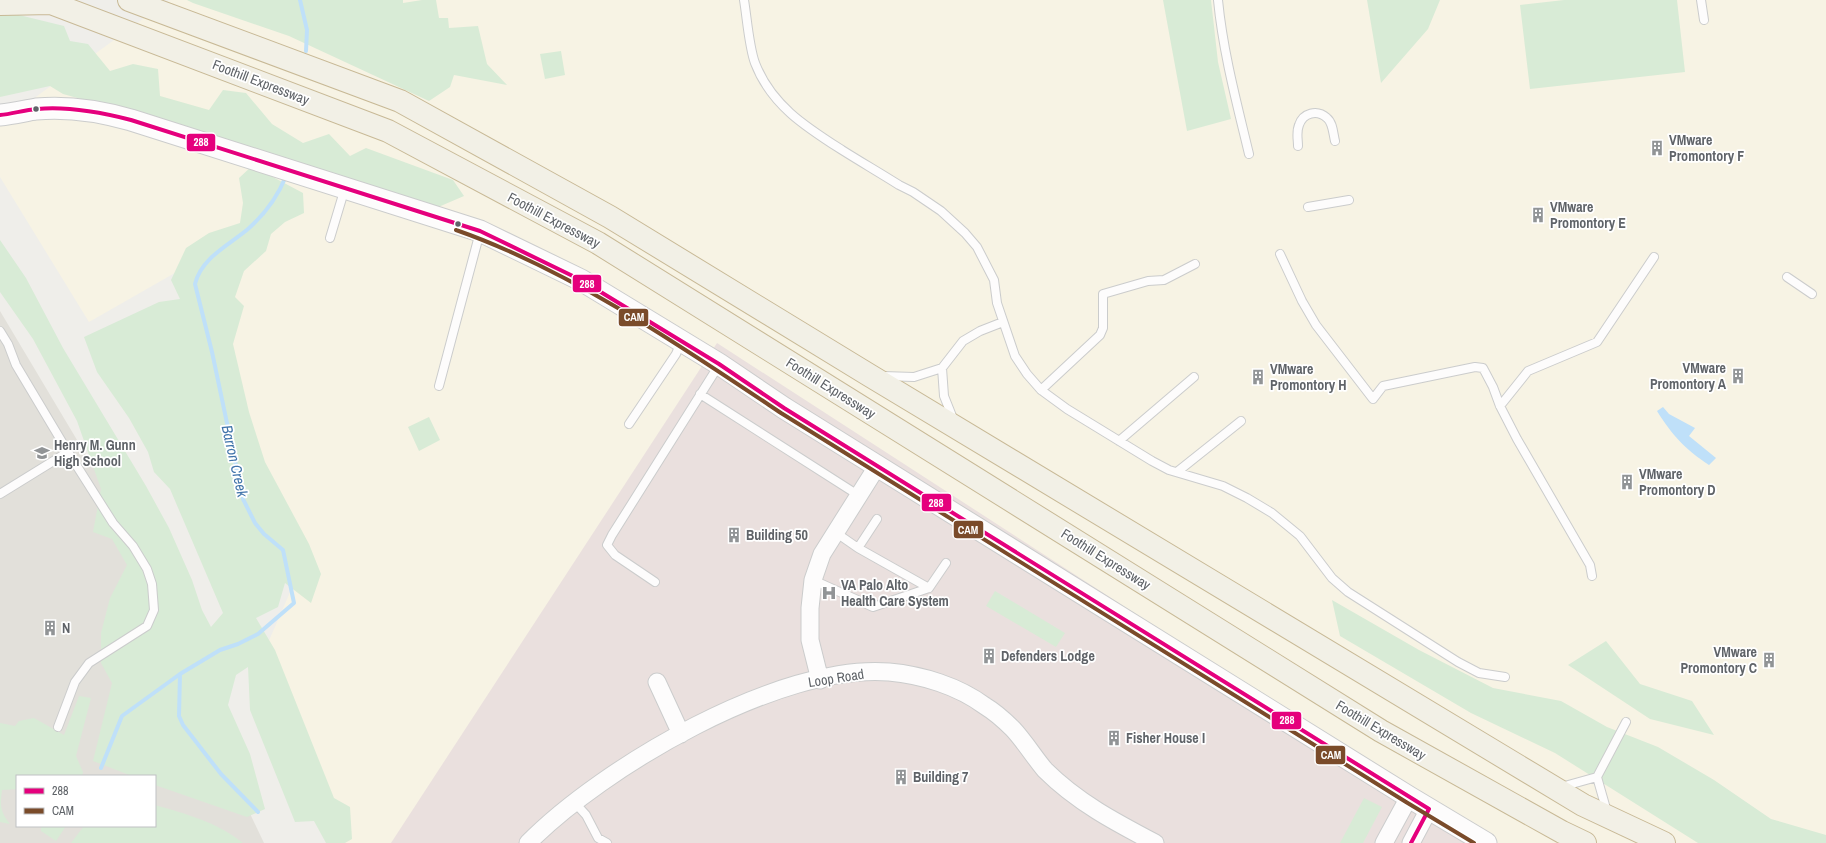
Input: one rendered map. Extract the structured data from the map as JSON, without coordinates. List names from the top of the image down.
{
  "streets": {
    "highway": ["Foothill Expressway"],
    "street": ["Loop Road"]
  },
  "water": ["Barron Creek"],
  "places": {
    "building": [
      "VMware Promontory F",
      "VMware Promontory E",
      "VMware Promontory A",
      "VMware Promontory H",
      "VMware Promontory D",
      "Building 50",
      "N",
      "Defenders Lodge",
      "VMware Promontory C",
      "Fisher House I",
      "Building 7"
    ],
    "school or university": ["Henry M. Gunn High School"],
    "hospital": ["VA Palo Alto Health Care System"]
  },
  "lines": ["transit line 288", "transit line CAM"],
  "legend": ["288", "CAM"]
}
